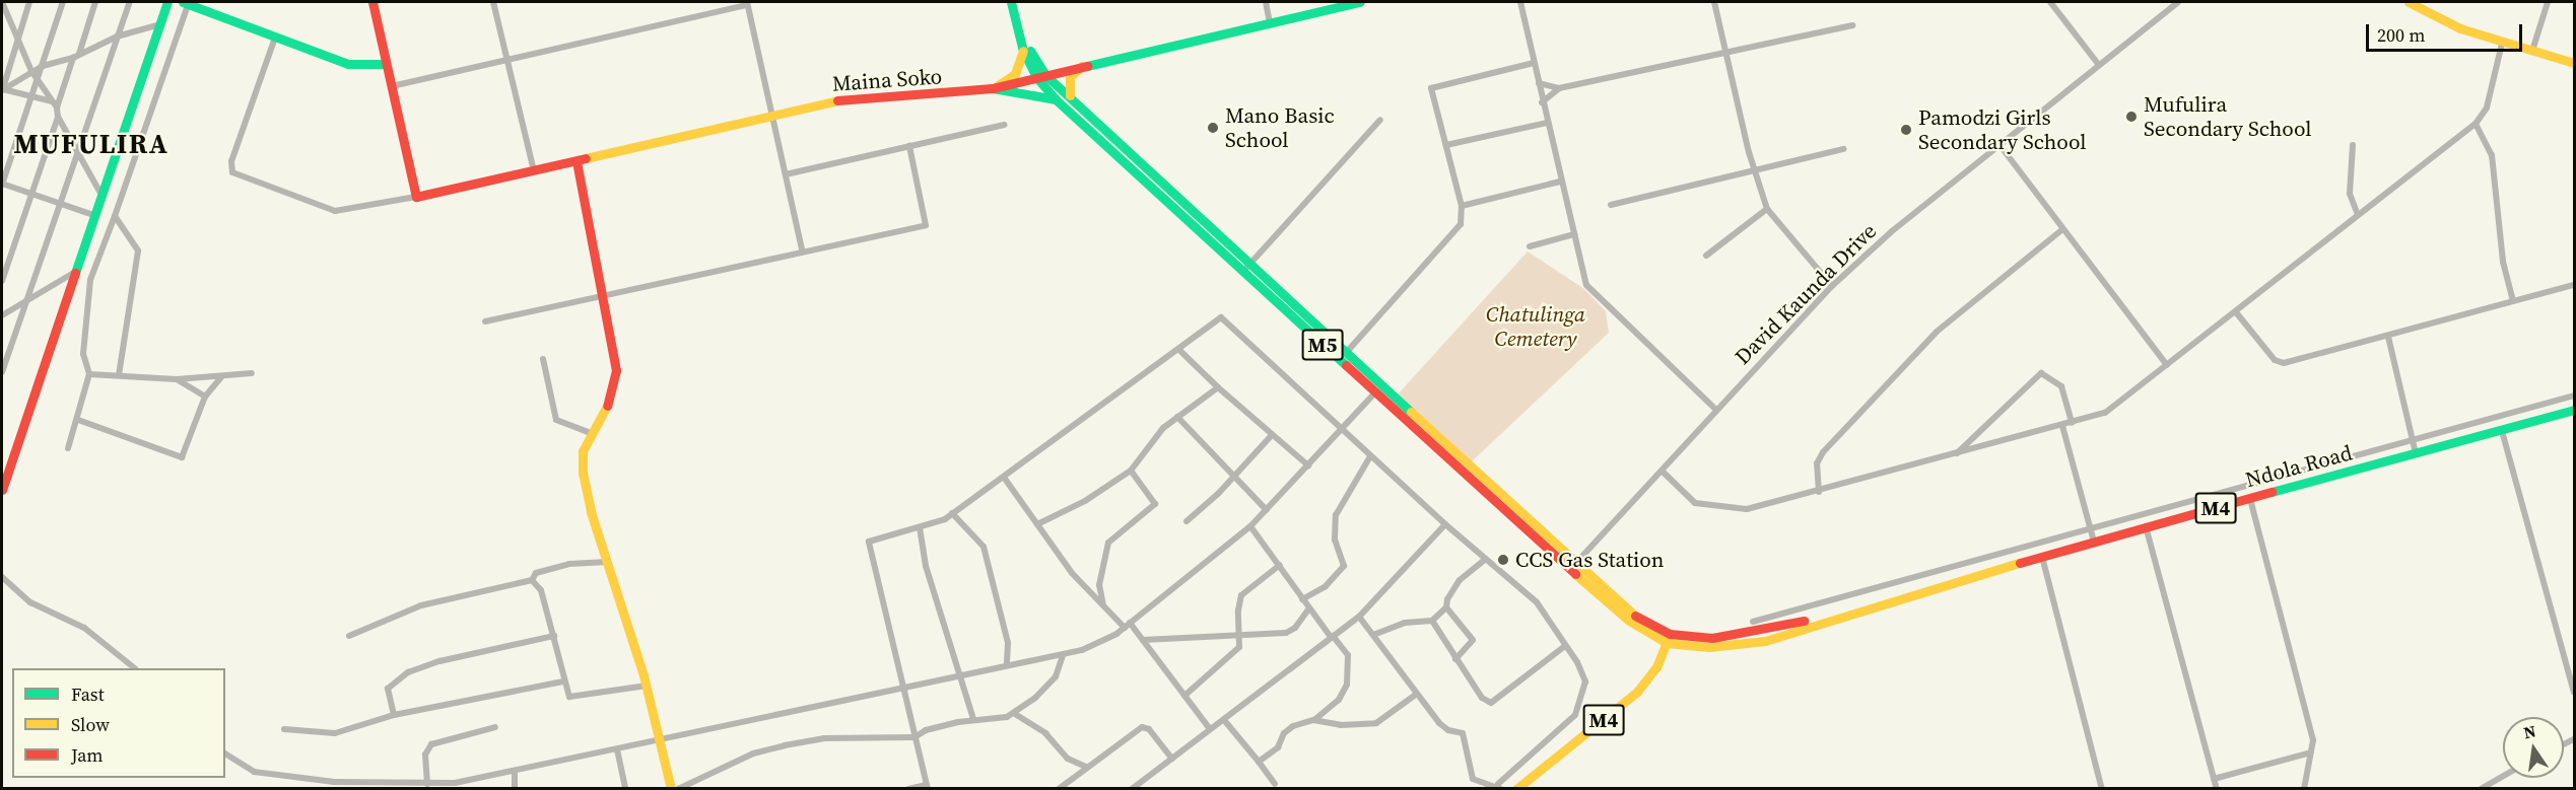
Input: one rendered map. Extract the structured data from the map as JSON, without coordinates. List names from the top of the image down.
{
  "streets": {
    "street": [
      "Maina Soko",
      "David Kaunda Drive",
      "M5",
      "Ndola Road",
      "M4"
    ]
  },
  "crossings": [
    ["Maina Soko", "M5"],
    ["David Kaunda Drive", "M5"],
    ["M5", "M4"],
    ["Ndola Road", "M4"]
  ],
  "districts": ["MUFULIRA"],
  "parks": ["Chatulinga Cemetery"],
  "places": [
    "Mufulira Secondary School",
    "Mano Basic School",
    "Pamodzi Girls Secondary School",
    "CCS Gas Station"
  ],
  "legend": ["Fast", "Slow", "Jam"],
  "scale_bar": "200 m",
  "north": "top"
}
